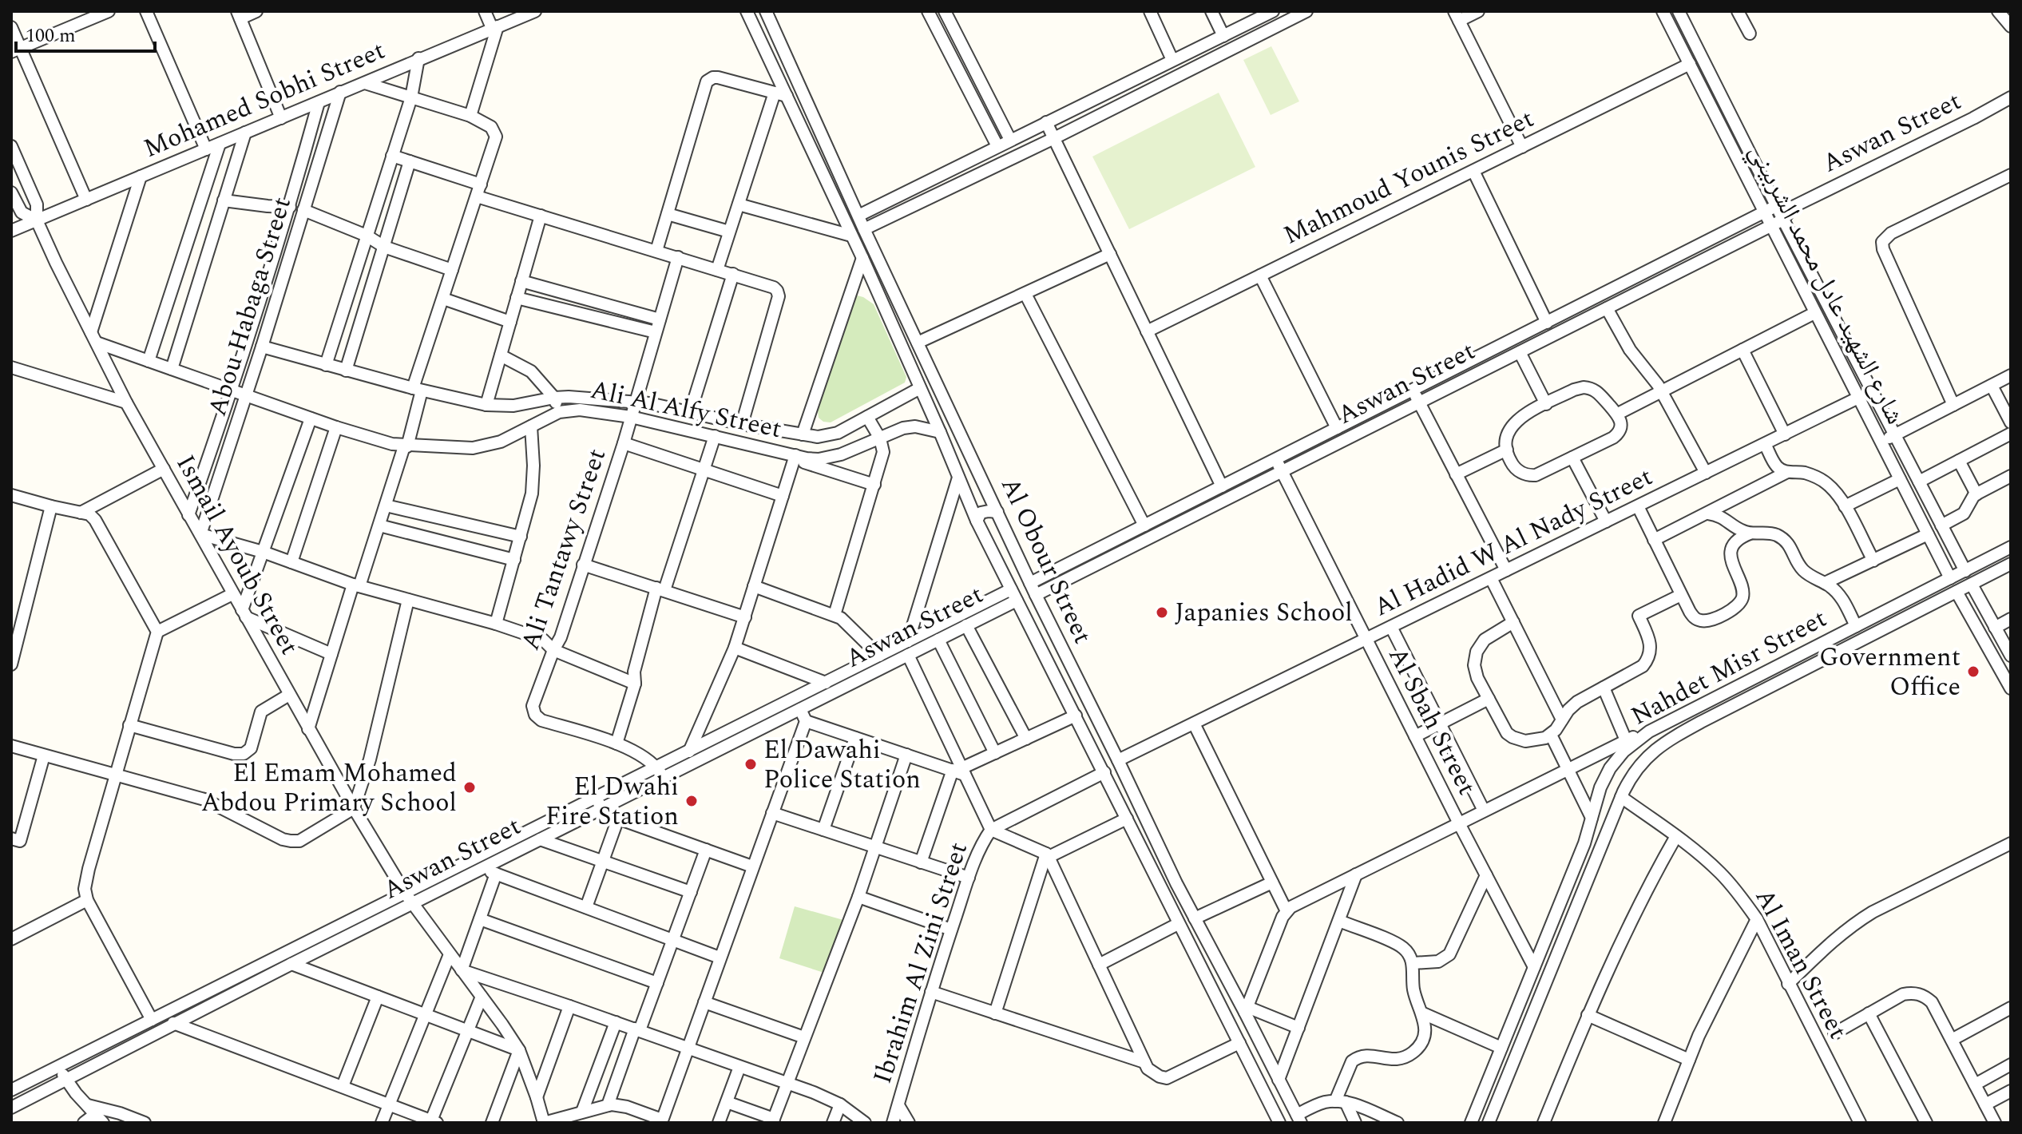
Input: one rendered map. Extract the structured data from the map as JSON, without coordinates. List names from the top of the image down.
{
  "streets": {
    "street": [
      "Mohamed Sobhi Street",
      "Aswan Street",
      "Mahmoud Younis Street",
      "شارع الشهيد عادل محمد الشربيني",
      "Abou Habaga Street",
      "Ali Al Alfy Street",
      "Al Hadid W Al Nady Street",
      "Ali Tantawy Street",
      "Ismail Ayoub Street",
      "Al Obour Street",
      "Nahdet Misr Street",
      "Al Sbah Street",
      "Ibrahim Al Zini Street",
      "Al Iman Street"
    ]
  },
  "crossings": [
    ["Mohamed Sobhi Street", "Abou Habaga Street"],
    ["Mohamed Sobhi Street", "Ismail Ayoub Street"],
    ["Aswan Street", "شارع الشهيد عادل محمد الشربيني"],
    ["Aswan Street", "Ali Tantawy Street"],
    ["Aswan Street", "Ismail Ayoub Street"],
    ["Aswan Street", "Al Obour Street"],
    ["Aswan Street", "Al Sbah Street"],
    ["Mahmoud Younis Street", "شارع الشهيد عادل محمد الشربيني"],
    ["شارع الشهيد عادل محمد الشربيني", "Al Hadid W Al Nady Street"],
    ["شارع الشهيد عادل محمد الشربيني", "Nahdet Misr Street"],
    ["Abou Habaga Street", "Ali Al Alfy Street"],
    ["Abou Habaga Street", "Ismail Ayoub Street"],
    ["Ali Al Alfy Street", "Ali Tantawy Street"],
    ["Ali Al Alfy Street", "Ismail Ayoub Street"],
    ["Ali Al Alfy Street", "Al Obour Street"],
    ["Al Hadid W Al Nady Street", "Al Obour Street"],
    ["Al Hadid W Al Nady Street", "Al Sbah Street"],
    ["Al Obour Street", "Ibrahim Al Zini Street"],
    ["Nahdet Misr Street", "Al Sbah Street"],
    ["Nahdet Misr Street", "Al Iman Street"]
  ],
  "places": [
    "Japanies School",
    "Government Office",
    "El Dawahi Police Station",
    "El Emam Mohamed Abdou Primary School",
    "El Dwahi Fire Station"
  ],
  "scale_bar": "100 m"
}
